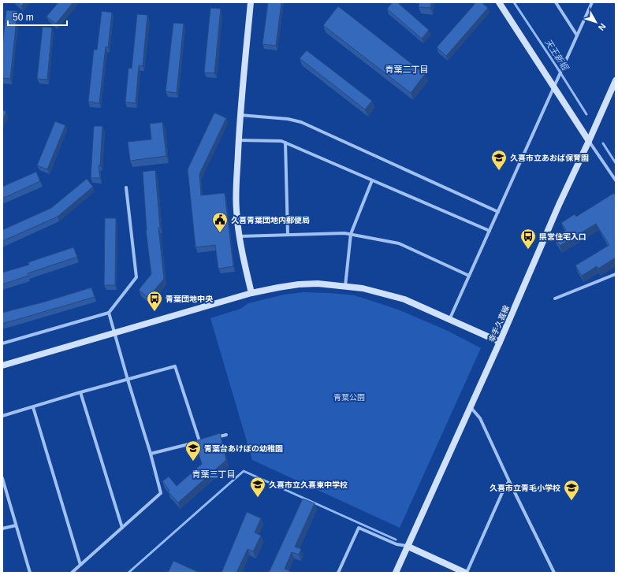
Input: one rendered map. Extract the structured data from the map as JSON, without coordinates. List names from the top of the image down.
{
  "streets": {
    "street": ["幸手久喜線"]
  },
  "districts": ["青葉二丁目", "青葉三丁目"],
  "water": ["天王新堀"],
  "parks": ["青葉公園"],
  "places": {
    "school or university": [
      "久喜市立あおば保育園",
      "青葉台あけぼの幼稚園",
      "久喜市立久喜東中学校",
      "久喜市立青毛小学校"
    ],
    "public building": ["久喜青葉団地内郵便局"],
    "bus stop": ["県営住宅入口", "青葉団地中央"]
  },
  "scale_bar": "50 m",
  "north": "bottom right"
}
